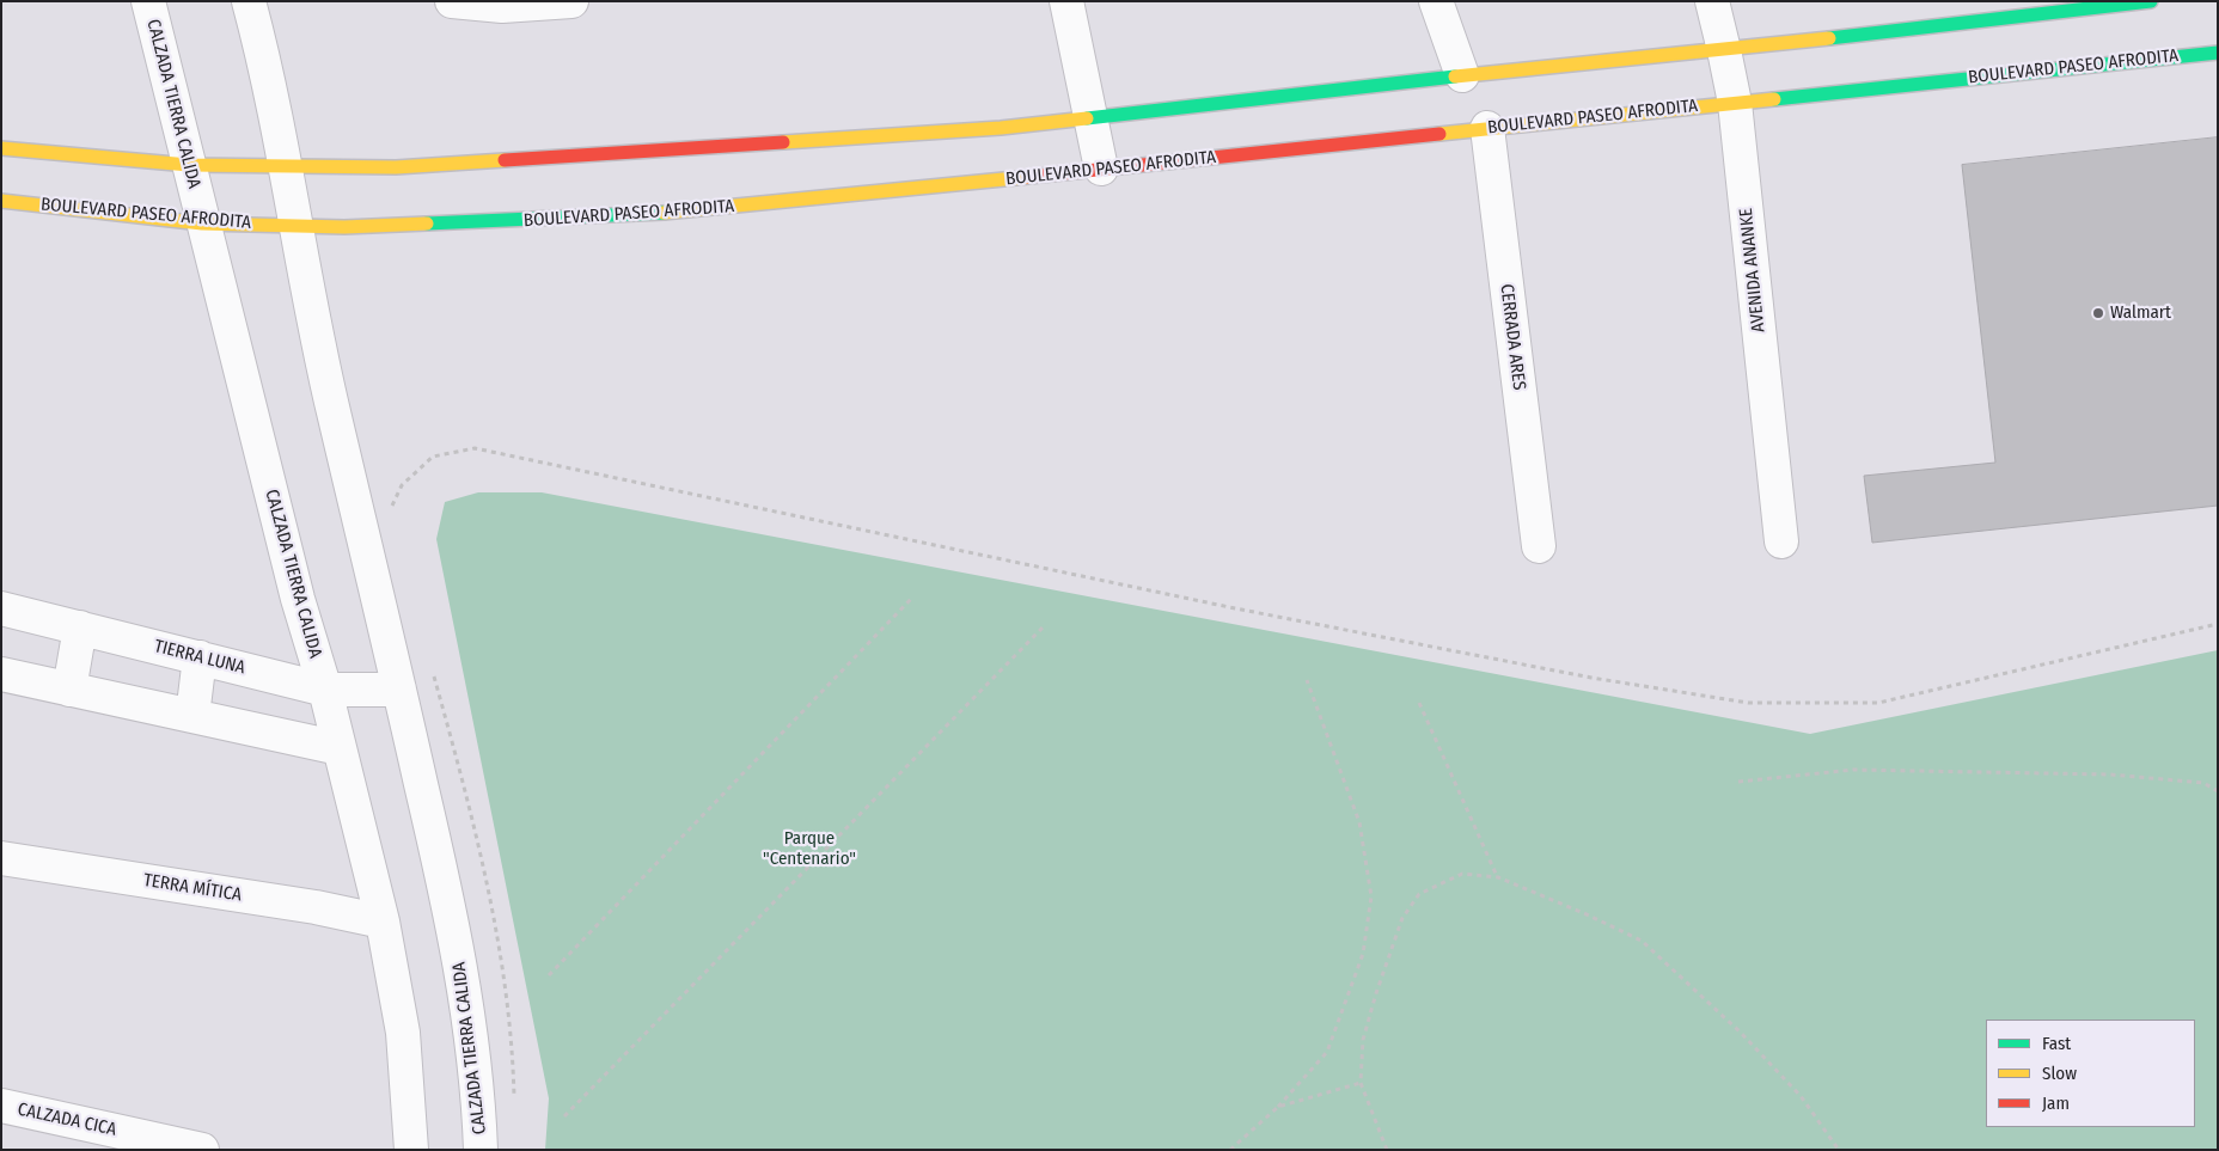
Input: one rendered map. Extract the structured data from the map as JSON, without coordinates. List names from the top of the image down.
{
  "streets": {
    "street": [
      "BOULEVARD PASEO AFRODITA",
      "CALZADA TIERRA CALIDA",
      "AVENIDA ANANKE",
      "CERRADA ARES",
      "TIERRA LUNA",
      "TERRA MÍTICA",
      "CALZADA CICA"
    ]
  },
  "crossings": [
    ["BOULEVARD PASEO AFRODITA", "CALZADA TIERRA CALIDA"],
    ["BOULEVARD PASEO AFRODITA", "AVENIDA ANANKE"],
    ["BOULEVARD PASEO AFRODITA", "CERRADA ARES"],
    ["CALZADA TIERRA CALIDA", "TIERRA LUNA"],
    ["CALZADA TIERRA CALIDA", "TERRA MÍTICA"]
  ],
  "parks": ["Parque \"Centenario\""],
  "places": ["Walmart"],
  "legend": ["Fast", "Slow", "Jam"]
}
